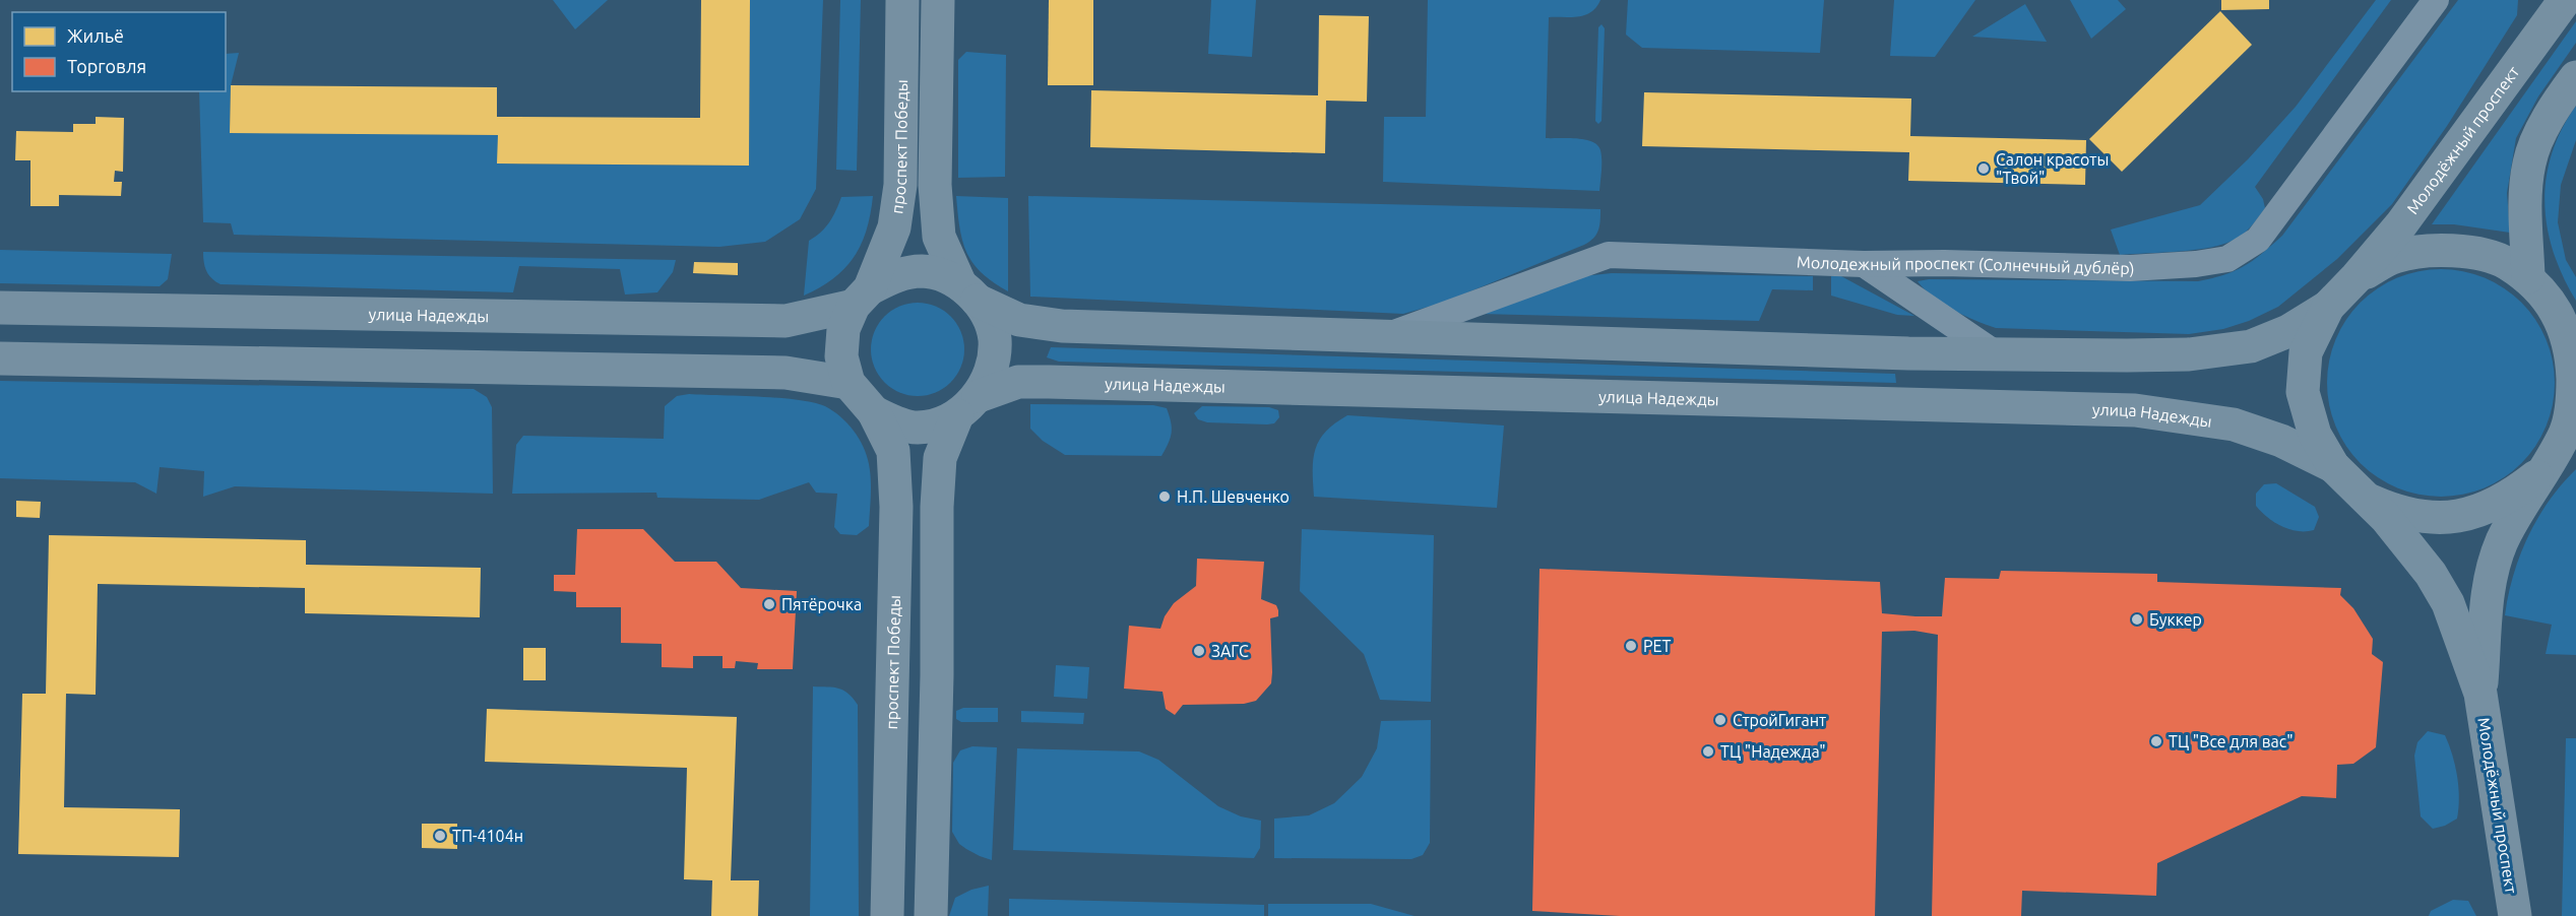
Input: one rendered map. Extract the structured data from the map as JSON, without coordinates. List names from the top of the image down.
{
  "streets": {
    "main road": ["Молодёжный проспект", "проспект Победы", "улица Надежды"],
    "street": ["Молодежный проспект (Солнечный дублёр)"]
  },
  "crossings": [
    ["Молодёжный проспект", "улица Надежды"],
    ["проспект Победы", "улица Надежды"]
  ],
  "places": [
    "Салон красоты \"Твой\"",
    "Н.П. Шевченко",
    "Пятёрочка",
    "Буккер",
    "РЕТ",
    "ЗАГС",
    "СтройГигант",
    "ТЦ \"Все для вас\"",
    "ТЦ \"Надежда\"",
    "ТП-4104н"
  ],
  "legend": ["Жильё", "Торговля"]
}
